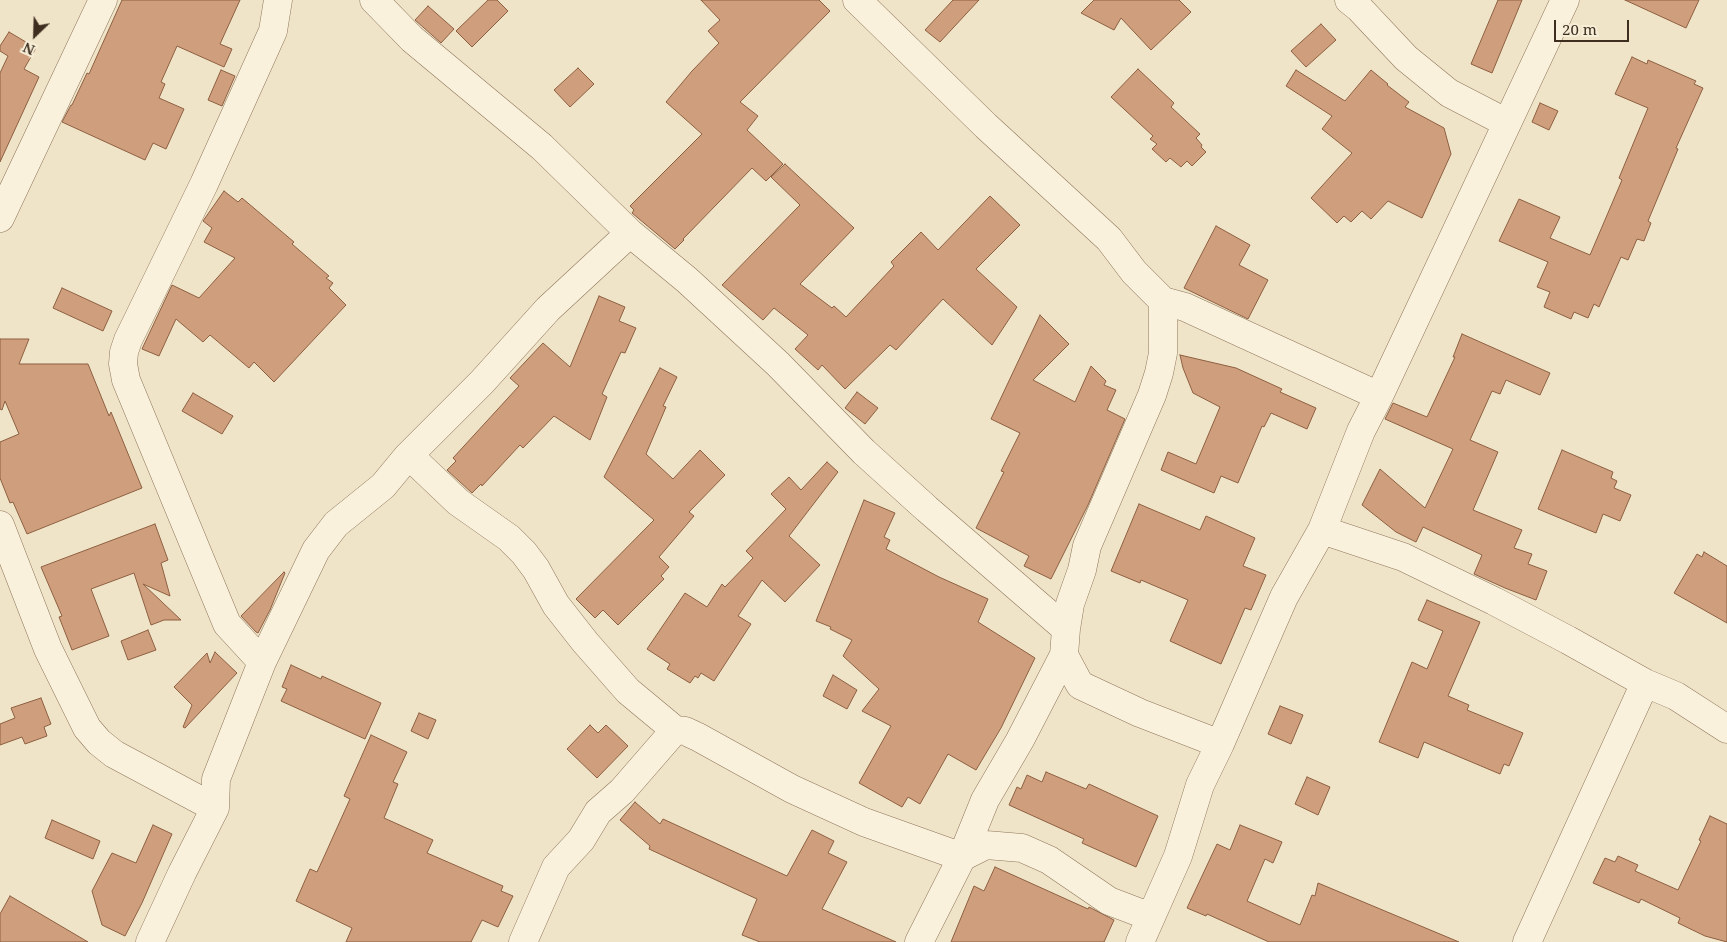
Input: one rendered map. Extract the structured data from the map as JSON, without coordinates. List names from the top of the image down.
{
  "scale_bar": "20 m",
  "north": "bottom left"
}
